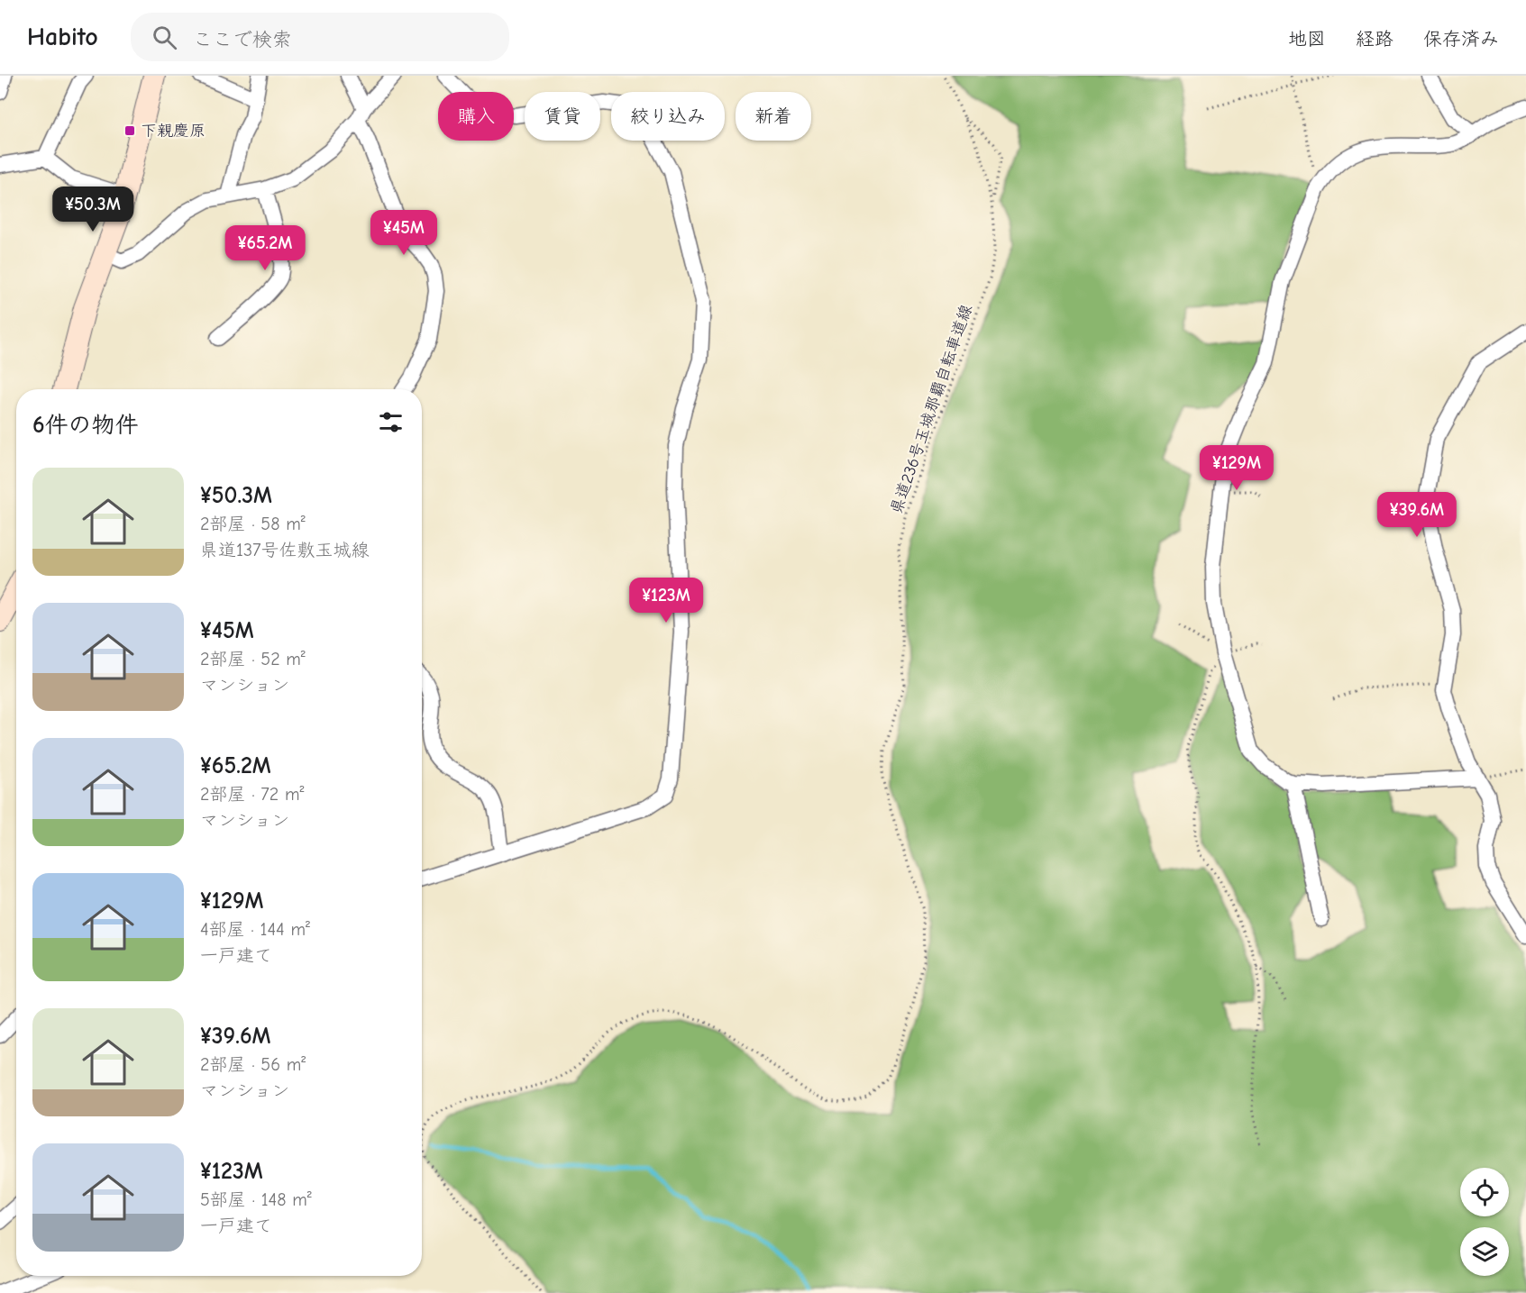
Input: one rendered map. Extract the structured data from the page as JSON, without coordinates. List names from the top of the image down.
{
  "streets": {
    "path": ["県道236号玉城那覇自転車道線"]
  },
  "places": {
    "transit": ["下親慶原"]
  },
  "page": {
    "header": "Habito",
    "search": "ここで検索",
    "nav": ["地図", "経路", "保存済み"],
    "chip": [
      "購入",
      "賃貸",
      "絞り込み",
      "新着"
    ],
    "price": [
      "¥50.3M",
      "¥45M",
      "¥65.2M",
      "¥129M",
      "¥39.6M",
      "¥123M"
    ],
    "heading": "6件の物件",
    "list": [
      {
        "name": "¥50.3M",
        "note": "2部屋 · 58 m² · 県道137号佐敷玉城線"
      },
      {
        "name": "¥45M",
        "note": "2部屋 · 52 m² · マンション"
      },
      {
        "name": "¥65.2M",
        "note": "2部屋 · 72 m² · マンション"
      },
      {
        "name": "¥129M",
        "note": "4部屋 · 144 m² · 一戸建て"
      },
      {
        "name": "¥39.6M",
        "note": "2部屋 · 56 m² · マンション"
      },
      {
        "name": "¥123M",
        "note": "5部屋 · 148 m² · 一戸建て"
      }
    ]
  }
}
